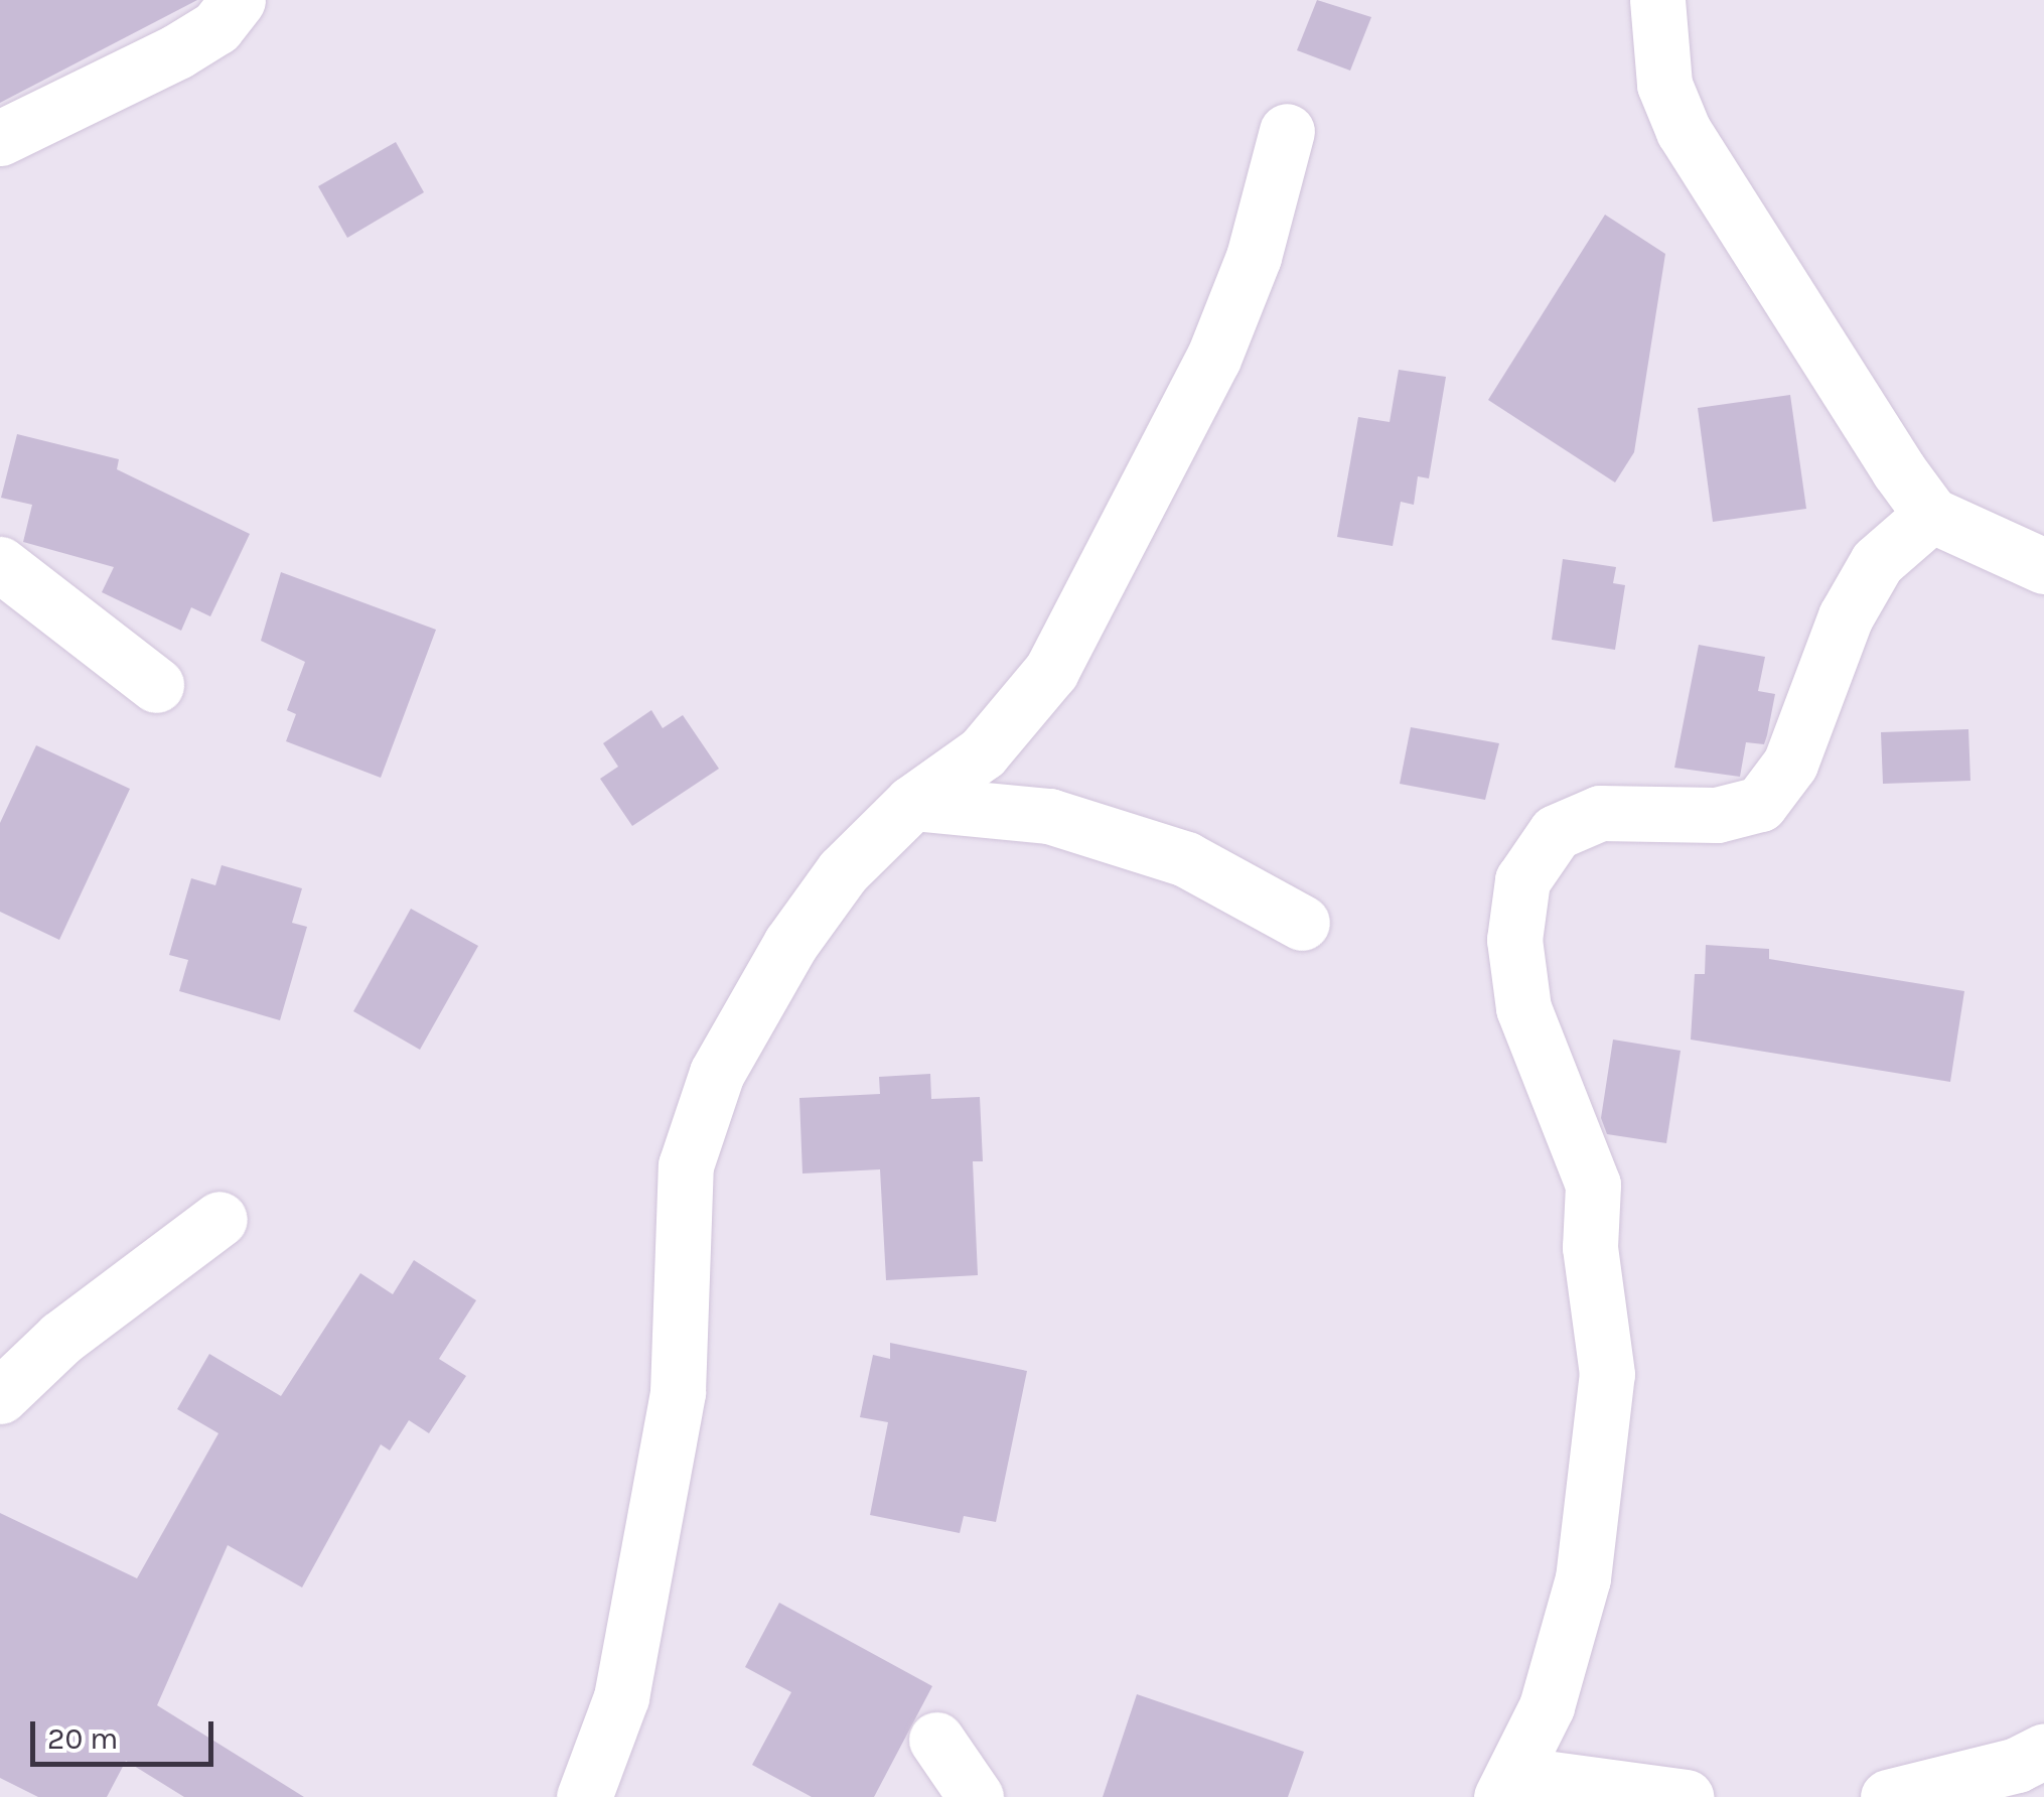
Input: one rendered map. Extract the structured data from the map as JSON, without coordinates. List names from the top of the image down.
{
  "scale_bar": "20 m"
}
